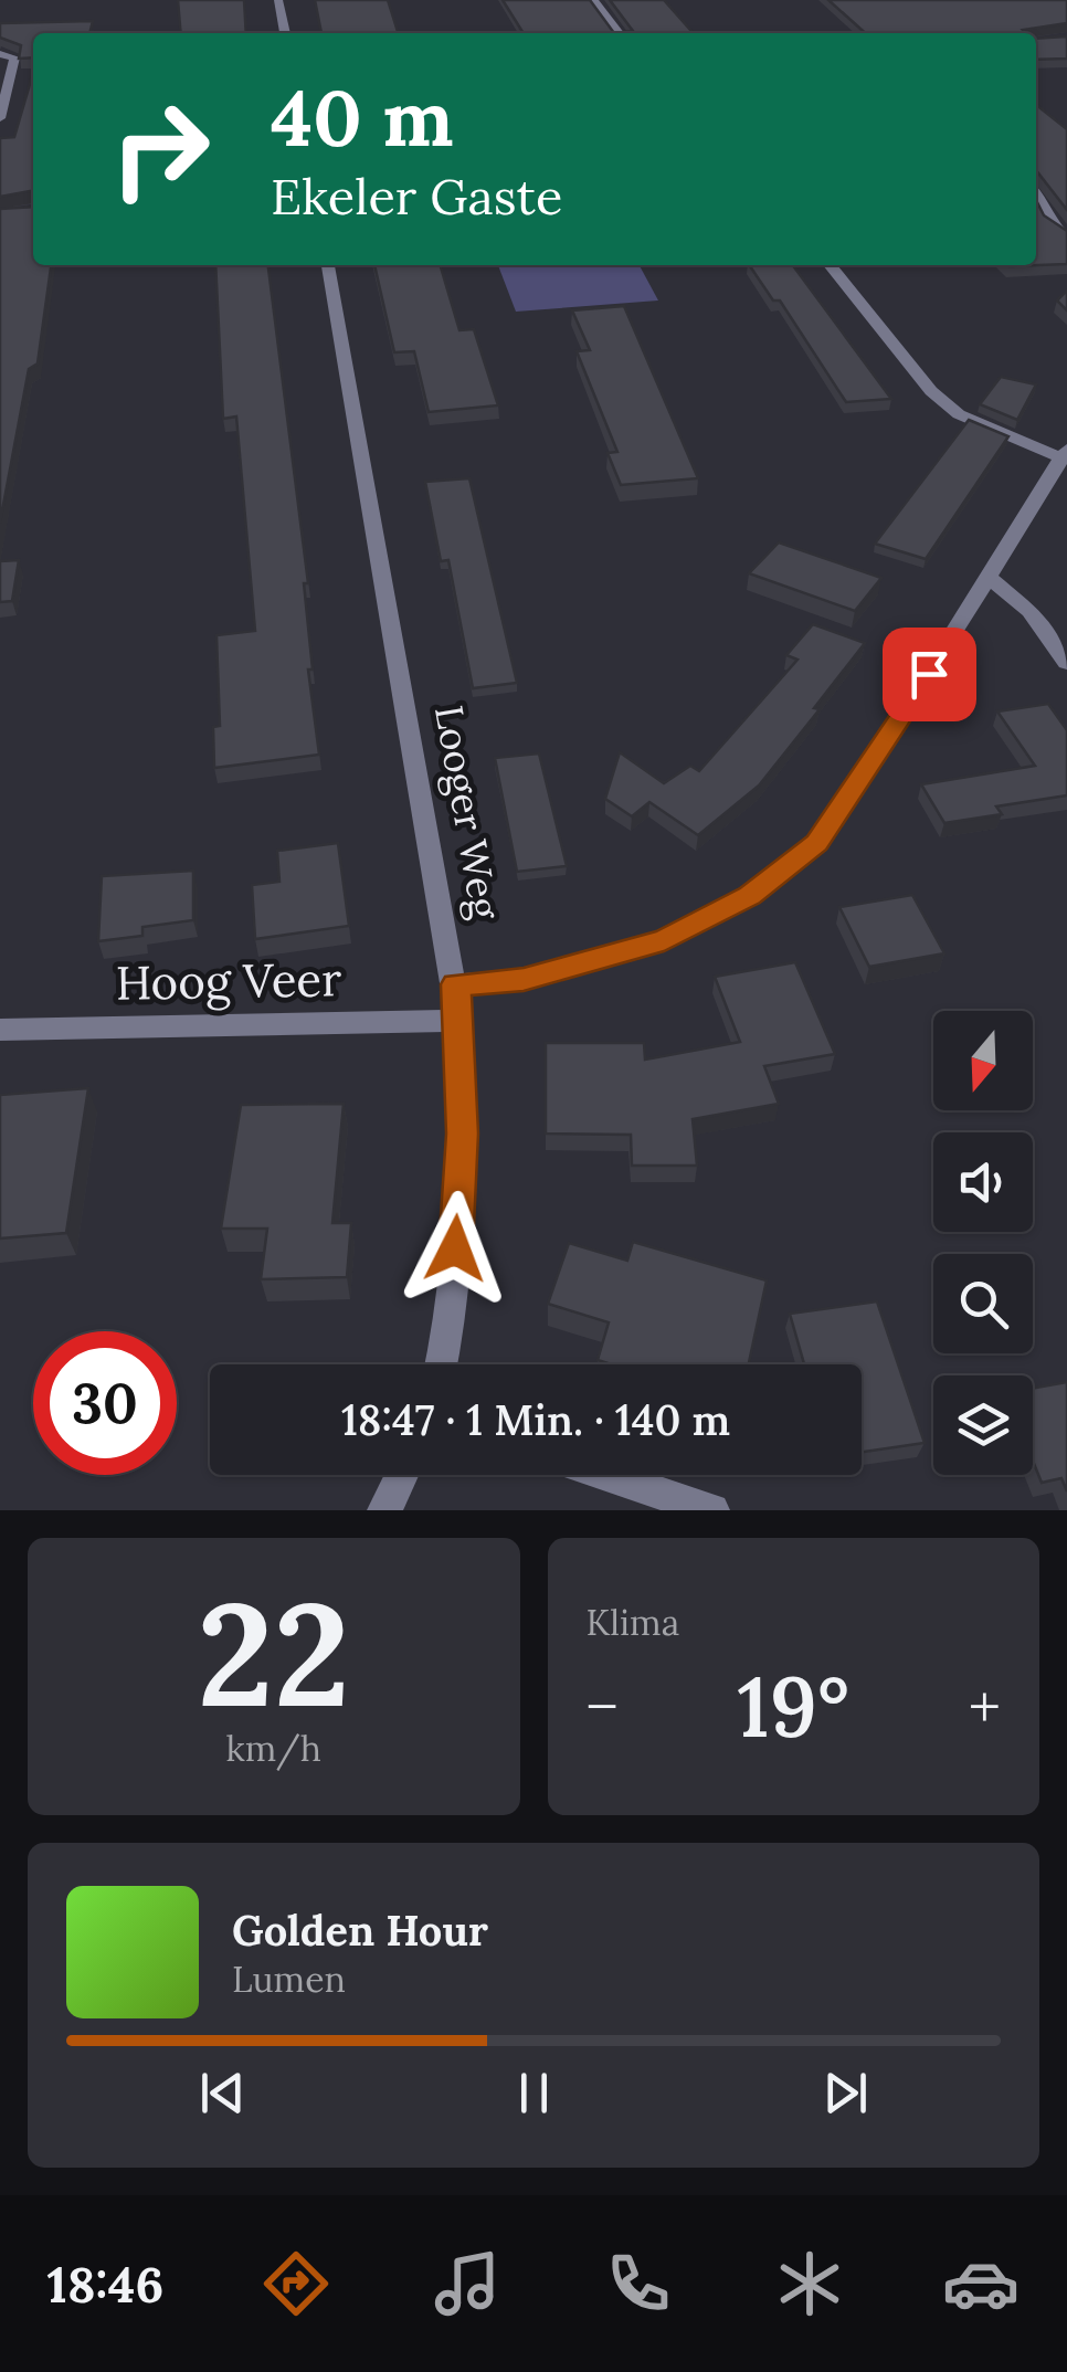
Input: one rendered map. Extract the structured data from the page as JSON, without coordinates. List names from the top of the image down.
{
  "streets": {
    "street": ["Looger Weg", "Hoog Veer"]
  },
  "crossings": [
    ["Looger Weg", "Hoog Veer"]
  ],
  "north": "bottom",
  "page": {
    "turn": ["40 m", "Ekeler Gaste"],
    "limit": "30",
    "trip": "18:47 · 1 Min. · 140 m",
    "tile": [
      ["22", "km/h"],
      "Klima"
    ],
    "heat": ["−", "19°", "+"],
    "song": ["Golden Hour", "Lumen"],
    "tabs": "18:46"
  }
}
